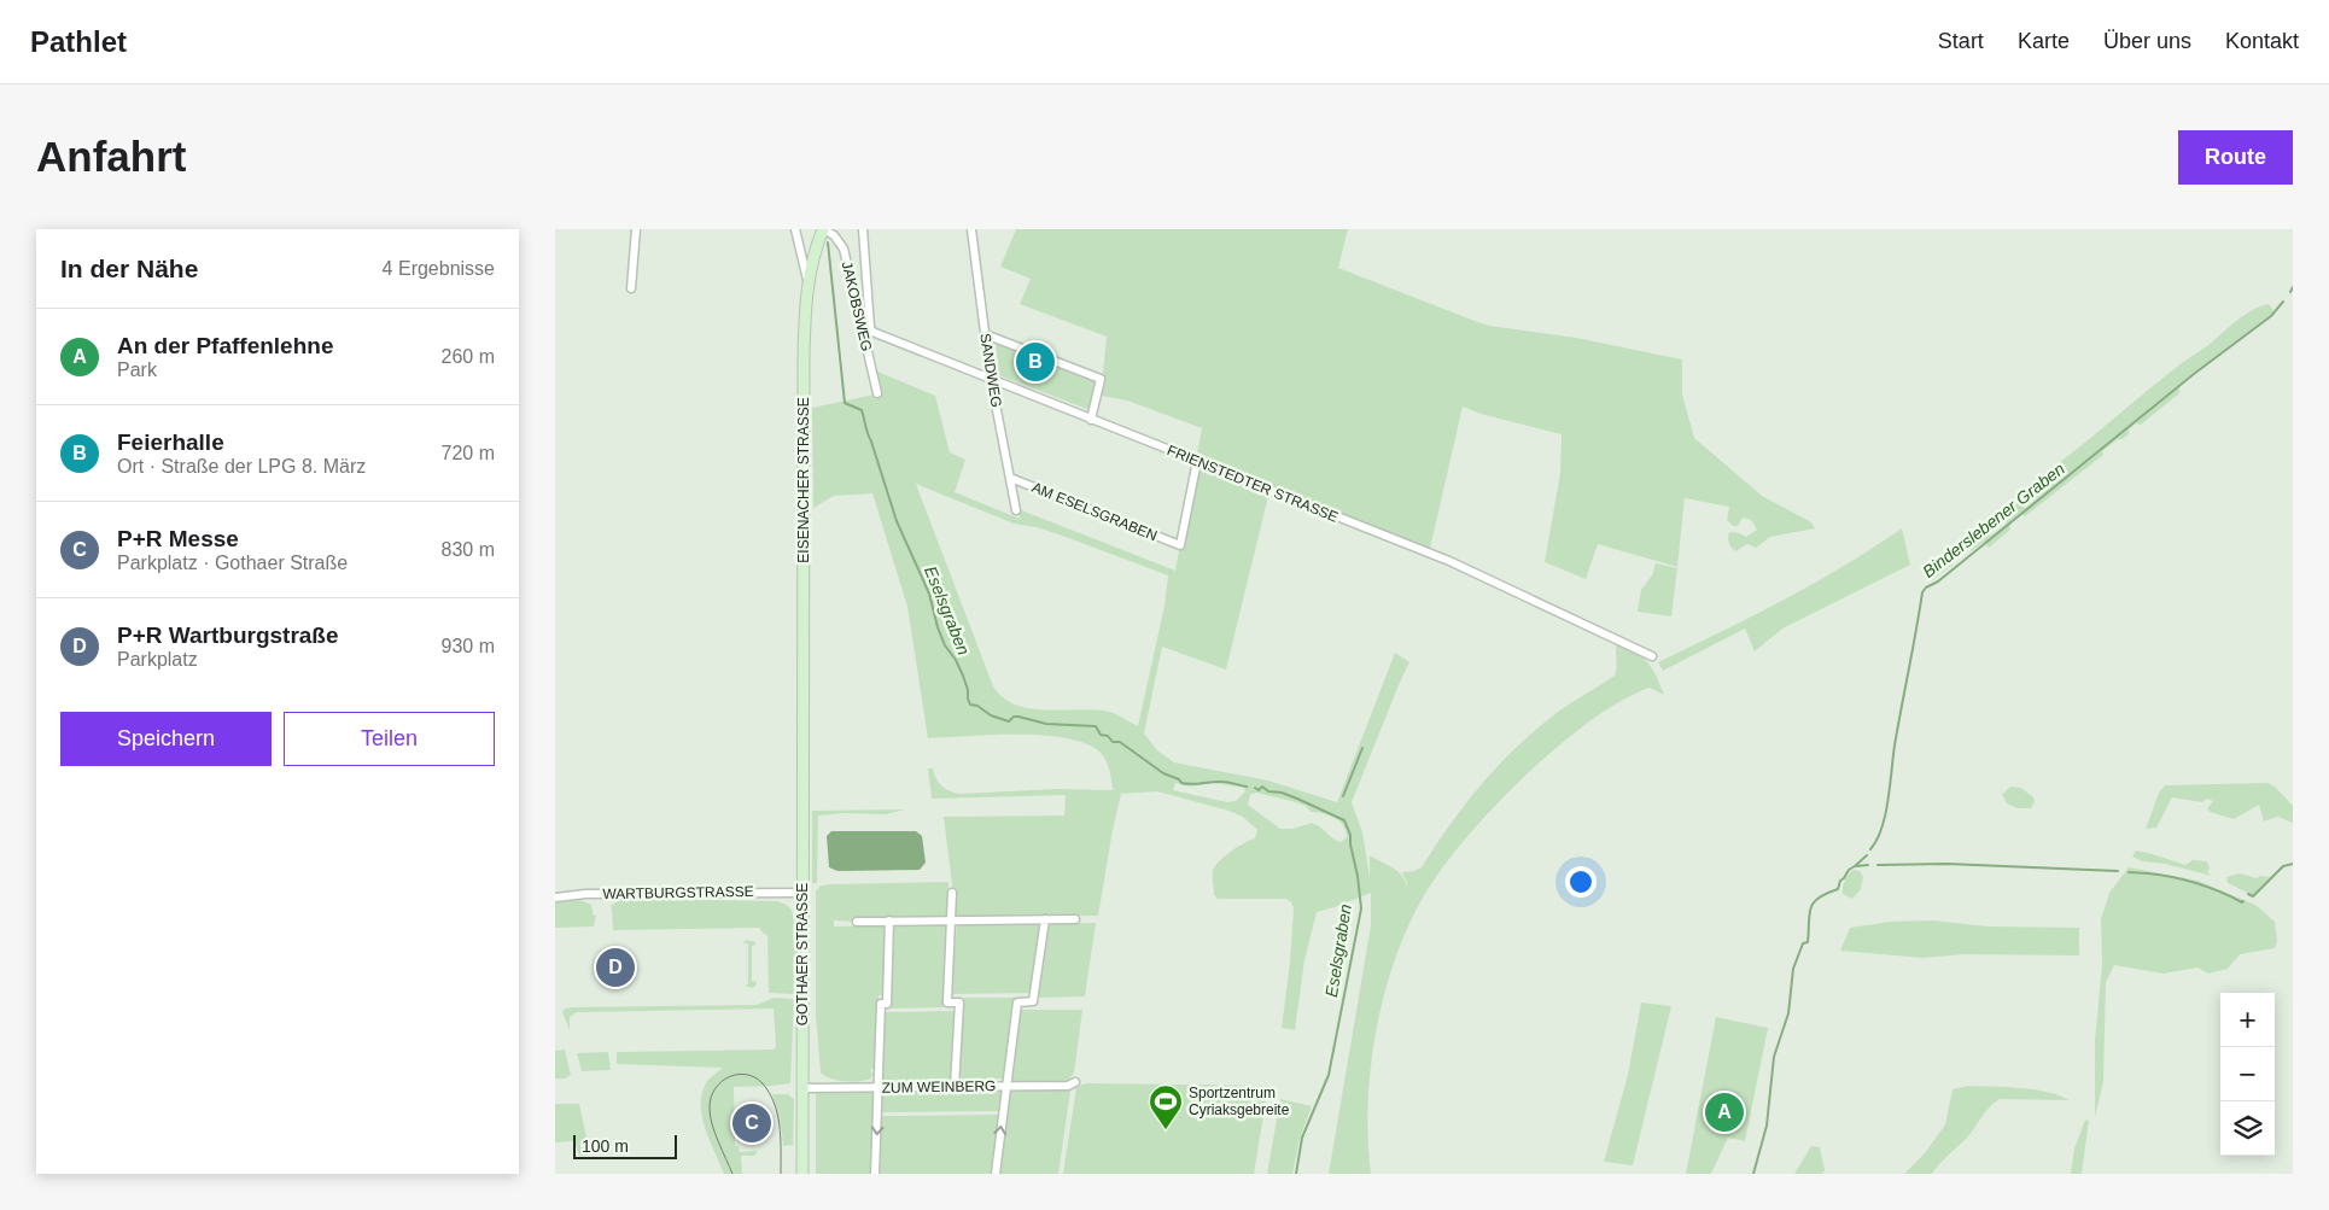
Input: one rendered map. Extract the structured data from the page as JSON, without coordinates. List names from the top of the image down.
{
  "streets": {
    "main road": ["EISENACHER STRASSE", "GOTHAER STRASSE"],
    "street": [
      "JAKOBSWEG",
      "SANDWEG",
      "FRIENSTEDTER STRASSE",
      "AM ESELSGRABEN",
      "WARTBURGSTRASSE",
      "ZUM WEINBERG"
    ]
  },
  "crossings": [
    ["JAKOBSWEG", "EISENACHER STRASSE"],
    ["SANDWEG", "FRIENSTEDTER STRASSE"],
    ["SANDWEG", "AM ESELSGRABEN"],
    ["EISENACHER STRASSE", "GOTHAER STRASSE"],
    ["FRIENSTEDTER STRASSE", "AM ESELSGRABEN"],
    ["WARTBURGSTRASSE", "GOTHAER STRASSE"],
    ["GOTHAER STRASSE", "ZUM WEINBERG"]
  ],
  "water": ["Binderslebener Graben", "Eselsgraben"],
  "places": {
    "sports": ["Sportzentrum Cyriaksgebreite"]
  },
  "scale_bar": "100 m",
  "page": {
    "header": "Pathlet",
    "nav": [
      "Start",
      "Karte",
      "Über uns",
      "Kontakt"
    ],
    "buttons": [
      "Route",
      ["Speichern", "Teilen"]
    ],
    "title": "Anfahrt",
    "heading": ["In der Nähe", "4 Ergebnisse"],
    "list": [
      {
        "mark": "A",
        "name": "An der Pfaffenlehne",
        "note": "Park",
        "value": "260 m"
      },
      {
        "mark": "B",
        "name": "Feierhalle",
        "note": "Ort · Straße der LPG 8. März",
        "value": "720 m"
      },
      {
        "mark": "C",
        "name": "P+R Messe",
        "note": "Parkplatz · Gothaer Straße",
        "value": "830 m"
      },
      {
        "mark": "D",
        "name": "P+R Wartburgstraße",
        "note": "Parkplatz",
        "value": "930 m"
      }
    ],
    "pins": [
      "B",
      "D",
      "A",
      "C"
    ],
    "map_buttons": ["+", "−"],
    "scale": "100 m"
  }
}
